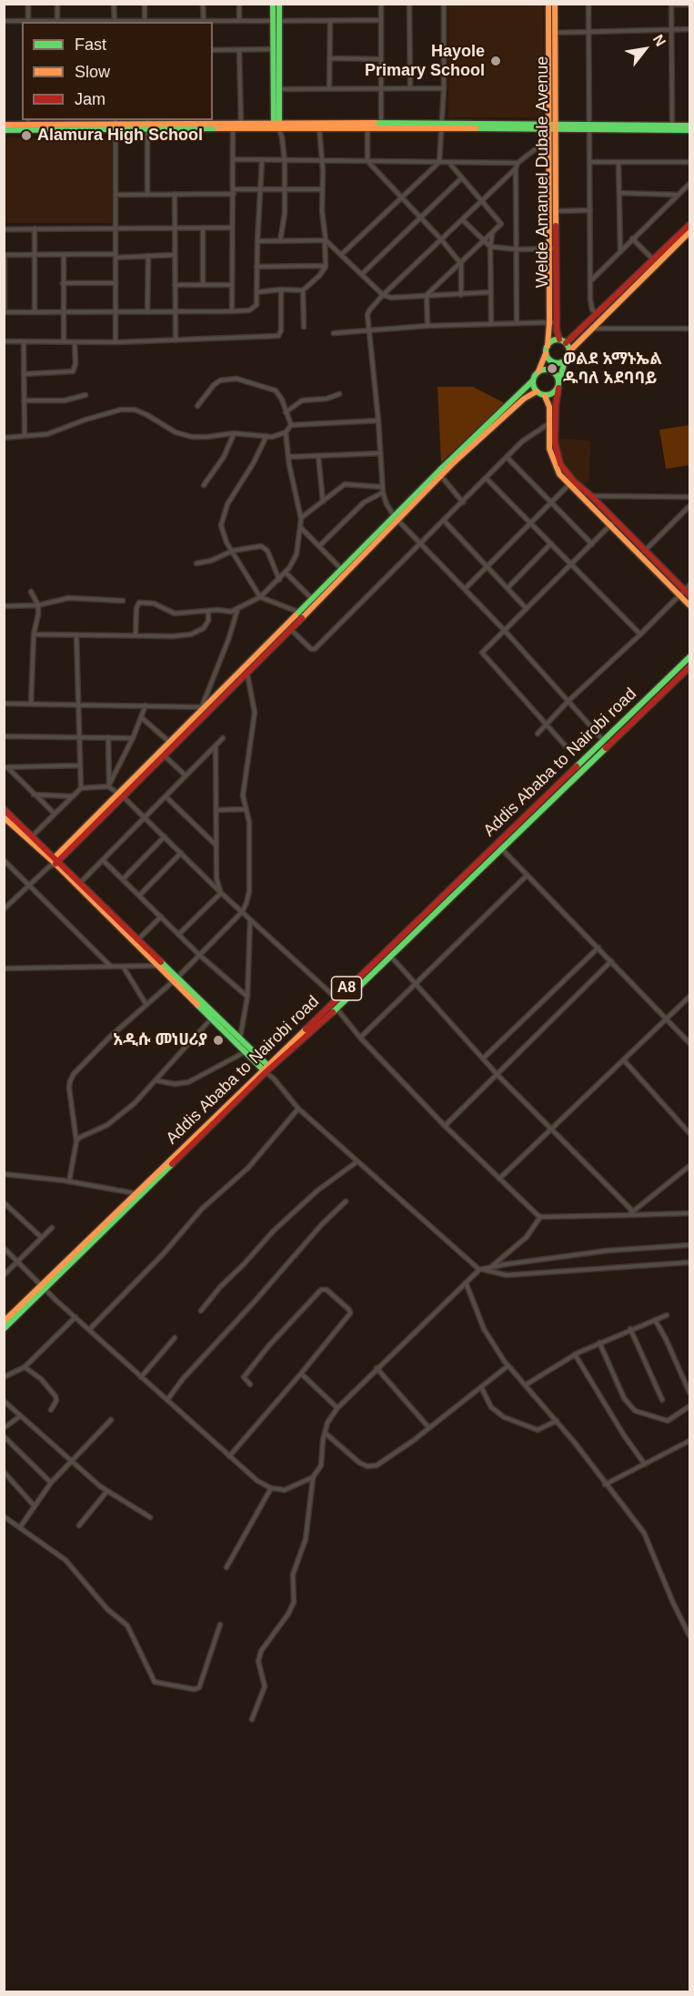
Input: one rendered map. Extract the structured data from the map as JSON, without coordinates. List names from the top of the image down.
{
  "streets": {
    "main road": ["Welde Amanuel Dubale Avenue", "Addis Ababa to Nairobi road", "A8"]
  },
  "places": [
    "Hayole Primary School",
    "Alamura High School",
    "ወልደ አማኑኤል ዱባለ አደባባይ",
    "አዲሱ መነሀሪያ"
  ],
  "legend": ["Fast", "Slow", "Jam"],
  "north": "top right"
}
